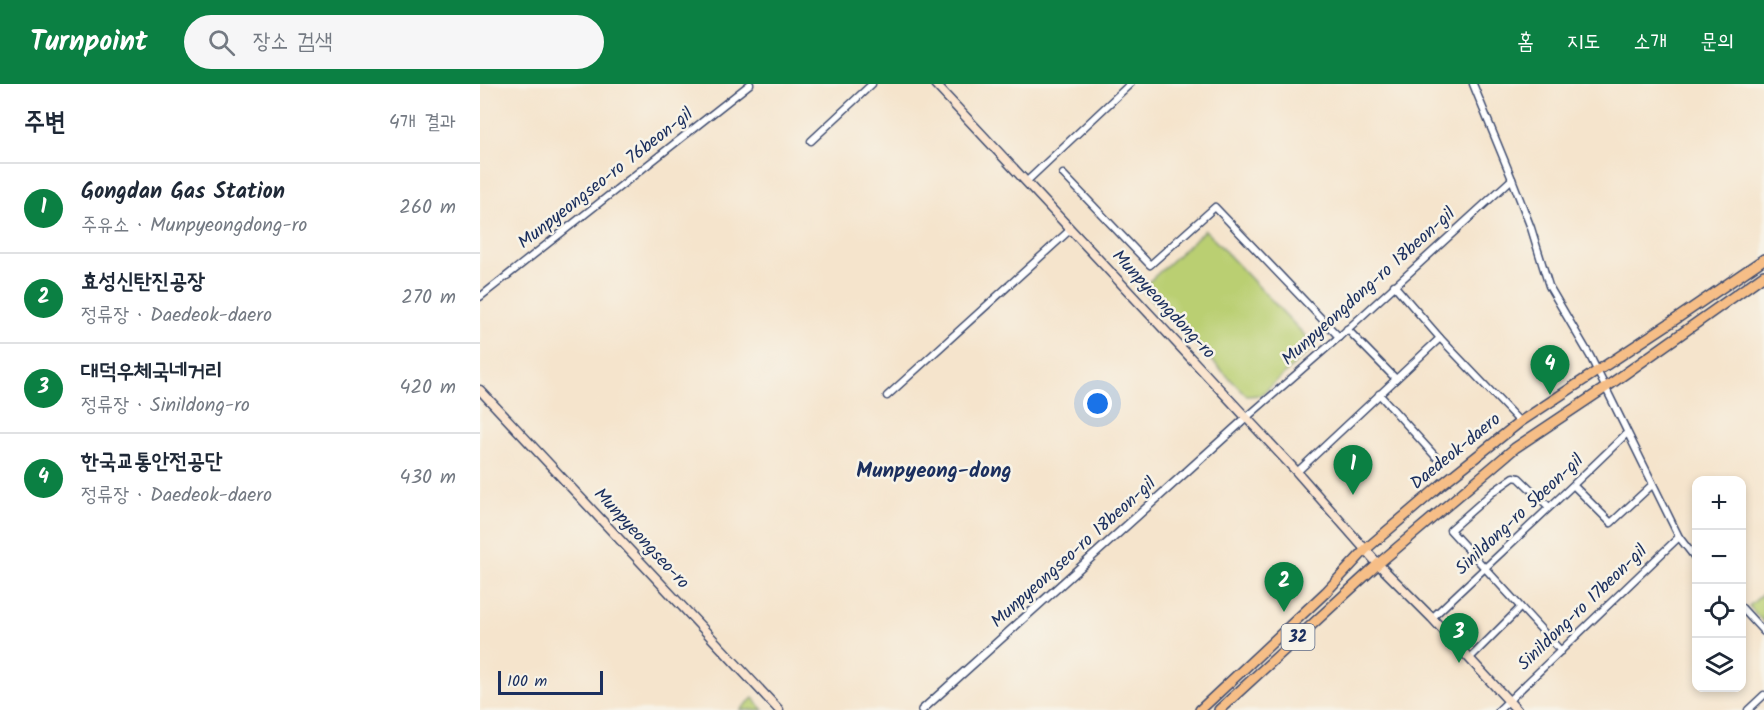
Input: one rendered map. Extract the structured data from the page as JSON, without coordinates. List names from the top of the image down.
{
  "streets": {
    "main road": [
      "Munpyeongdong-ro",
      "Daedeok-daero",
      "Munpyeongseo-ro",
      "32"
    ],
    "street": [
      "Munpyeongseo-ro 76beon-gil",
      "Munpyeongdong-ro 18beon-gil",
      "Sinildong-ro 5beon-gil",
      "Munpyeongseo-ro 18beon-gil",
      "Sinildong-ro 17beon-gil"
    ]
  },
  "crossings": [
    ["Munpyeongdong-ro 18beon-gil", "Munpyeongdong-ro"],
    ["Munpyeongdong-ro 18beon-gil", "Munpyeongseo-ro 18beon-gil"],
    ["Munpyeongdong-ro", "Daedeok-daero"],
    ["Munpyeongdong-ro", "Sinildong-ro 5beon-gil"],
    ["Munpyeongdong-ro", "Munpyeongseo-ro 18beon-gil"],
    ["Munpyeongdong-ro", "Sinildong-ro 17beon-gil"]
  ],
  "districts": ["Munpyeong-dong"],
  "scale_bar": "100 m",
  "page": {
    "header": "Turnpoint",
    "search": "장소 검색",
    "nav": [
      "홈",
      "지도",
      "소개",
      "문의"
    ],
    "heading": ["주변", "4개 결과"],
    "list": [
      {
        "mark": "1",
        "name": "Gongdan Gas Station",
        "note": "주유소 · Munpyeongdong-ro",
        "value": "260 m"
      },
      {
        "mark": "2",
        "name": "효성신탄진공장",
        "note": "정류장 · Daedeok-daero",
        "value": "270 m"
      },
      {
        "mark": "3",
        "name": "대덕우체국네거리",
        "note": "정류장 · Sinildong-ro",
        "value": "420 m"
      },
      {
        "mark": "4",
        "name": "한국교통안전공단",
        "note": "정류장 · Daedeok-daero",
        "value": "430 m"
      }
    ],
    "pins": [
      "4",
      "1",
      "2",
      "3"
    ],
    "map_buttons": ["+", "−"],
    "scale": "100 m"
  }
}
